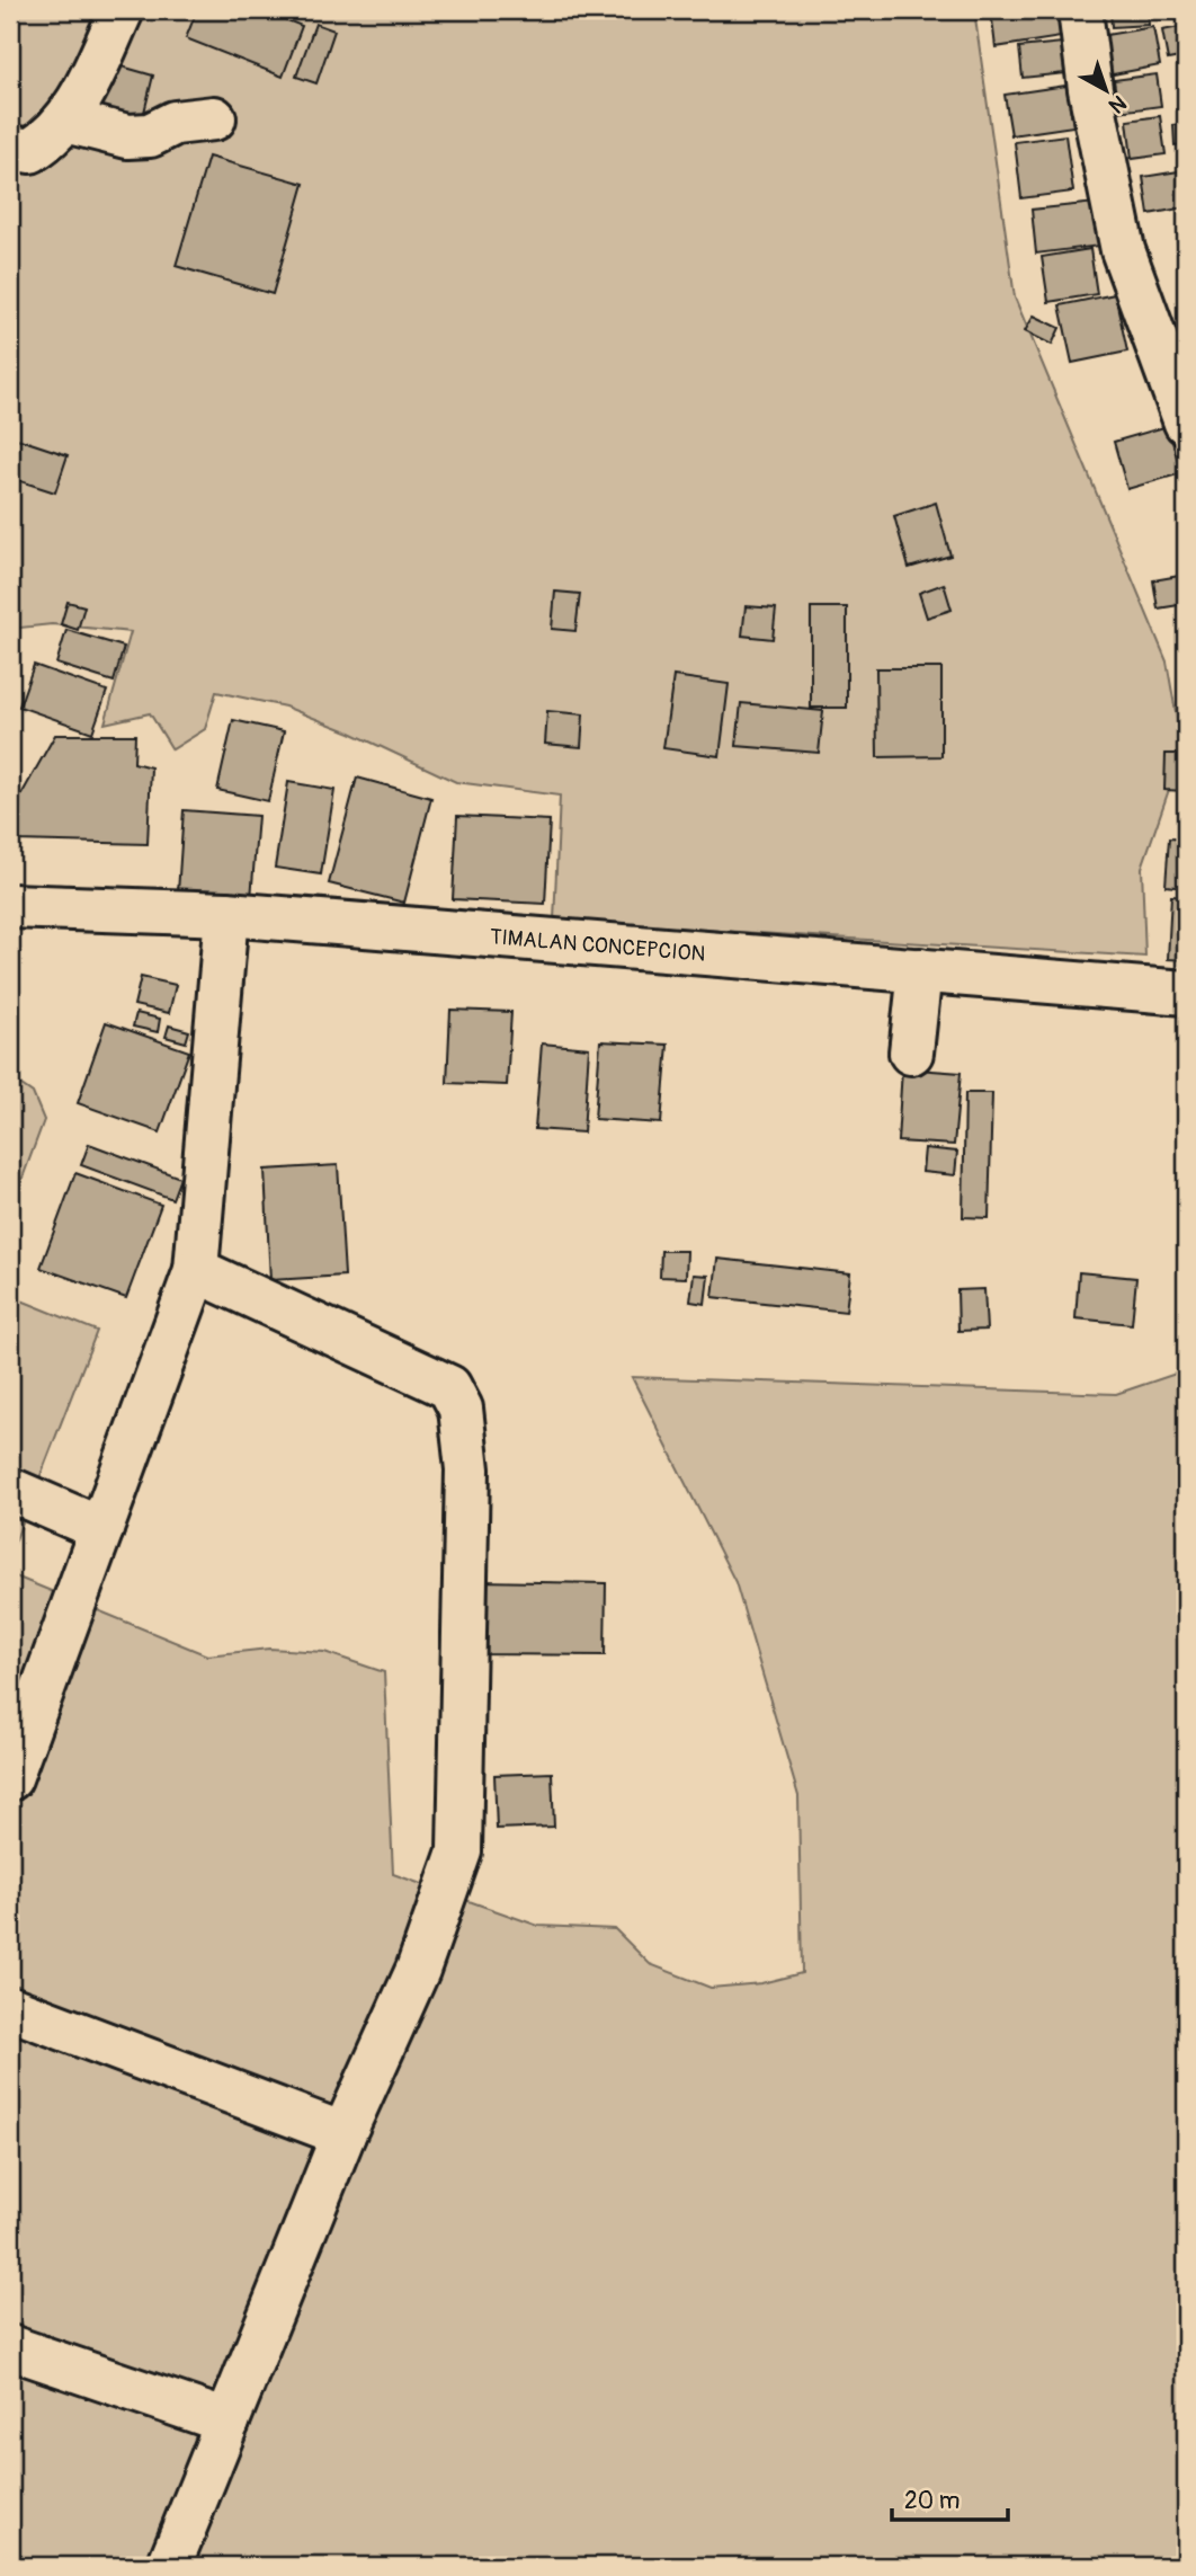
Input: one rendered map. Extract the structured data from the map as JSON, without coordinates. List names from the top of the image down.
{
  "streets": {
    "street": ["TIMALAN CONCEPCION"]
  },
  "scale_bar": "20 m",
  "north": "bottom right"
}
